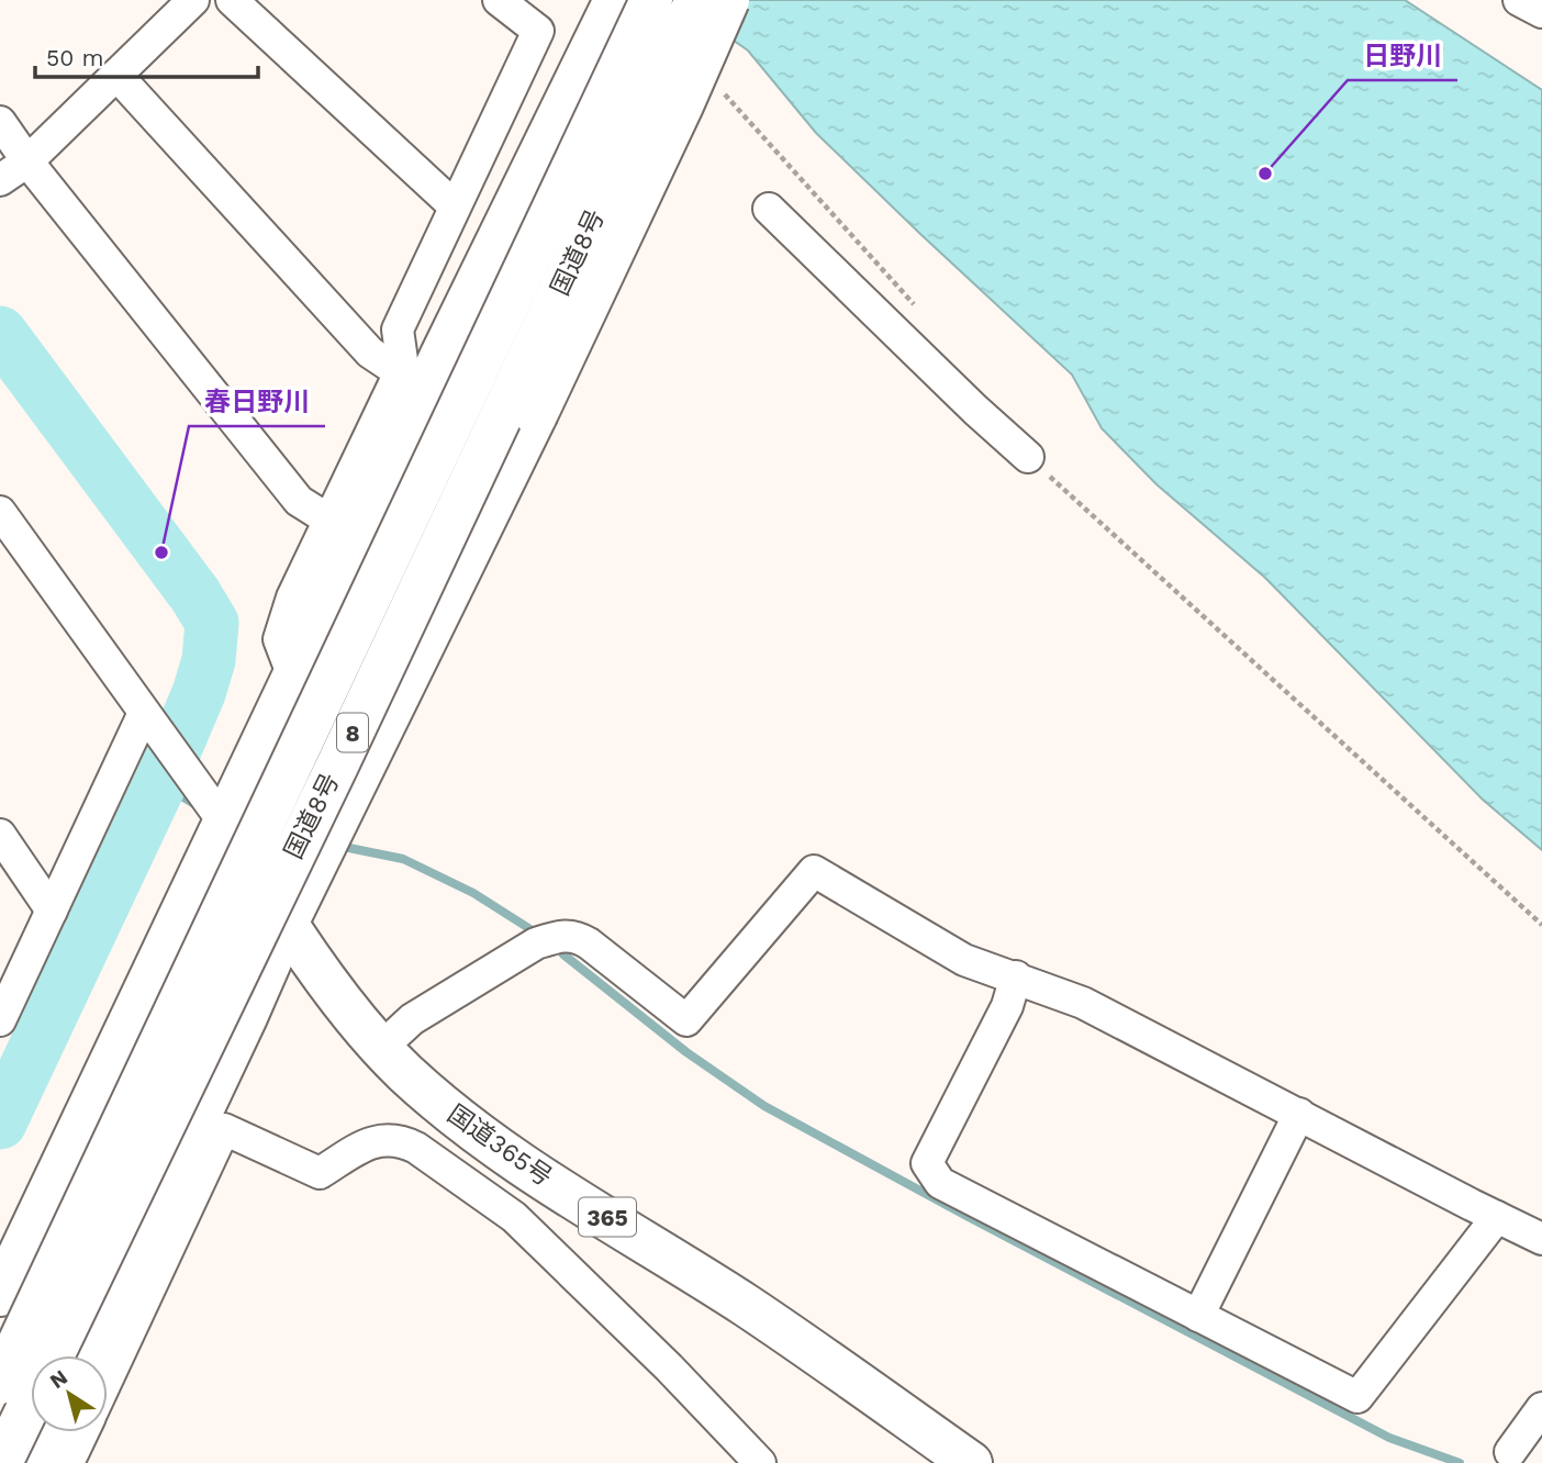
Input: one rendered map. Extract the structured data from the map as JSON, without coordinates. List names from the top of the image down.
{
  "streets": {
    "highway": [
      "国道8号",
      "8",
      "国道365号",
      "365"
    ]
  },
  "crossings": [
    ["8", "国道365号"]
  ],
  "places": ["日野川", "春日野川"],
  "scale_bar": "50 m",
  "north": "top left"
}
